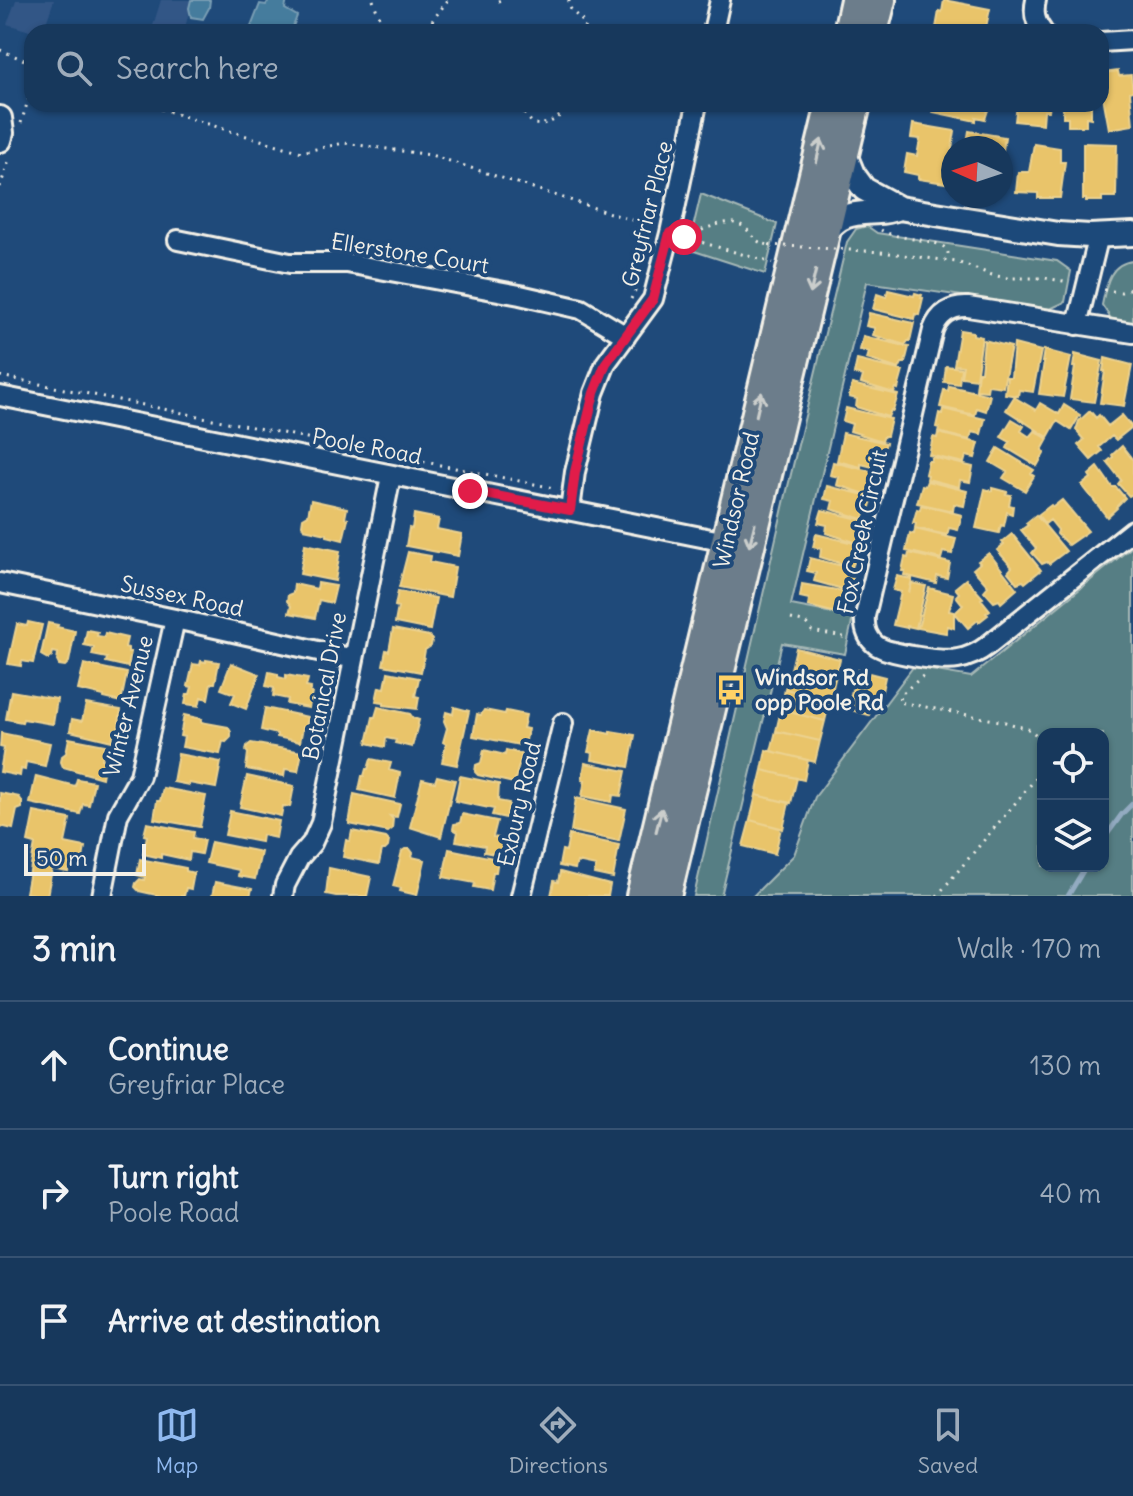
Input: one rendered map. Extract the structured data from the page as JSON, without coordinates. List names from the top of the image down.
{
  "streets": {
    "main road": ["Windsor Road"],
    "street": [
      "Greyfriar Place",
      "Ellerstone Court",
      "Poole Road",
      "Fox Creek Circuit",
      "Sussex Road",
      "Botanical Drive",
      "Winter Avenue",
      "Exbury Road"
    ]
  },
  "crossings": [
    ["Greyfriar Place", "Ellerstone Court"],
    ["Greyfriar Place", "Poole Road"],
    ["Poole Road", "Windsor Road"],
    ["Poole Road", "Botanical Drive"],
    ["Sussex Road", "Botanical Drive"],
    ["Sussex Road", "Winter Avenue"]
  ],
  "places": {
    "bus stop": ["Windsor Rd opp Poole Rd"]
  },
  "scale_bar": "50 m",
  "north": "left",
  "page": {
    "search": "Search here",
    "scale": "50 m",
    "heading": ["3 min", "Walk · 170 m"],
    "list": [
      ["Continue", "Greyfriar Place", "130 m"],
      ["Turn right", "Poole Road", "40 m"],
      "Arrive at destination"
    ],
    "nav": ["Map", "Directions", "Saved"]
  }
}
